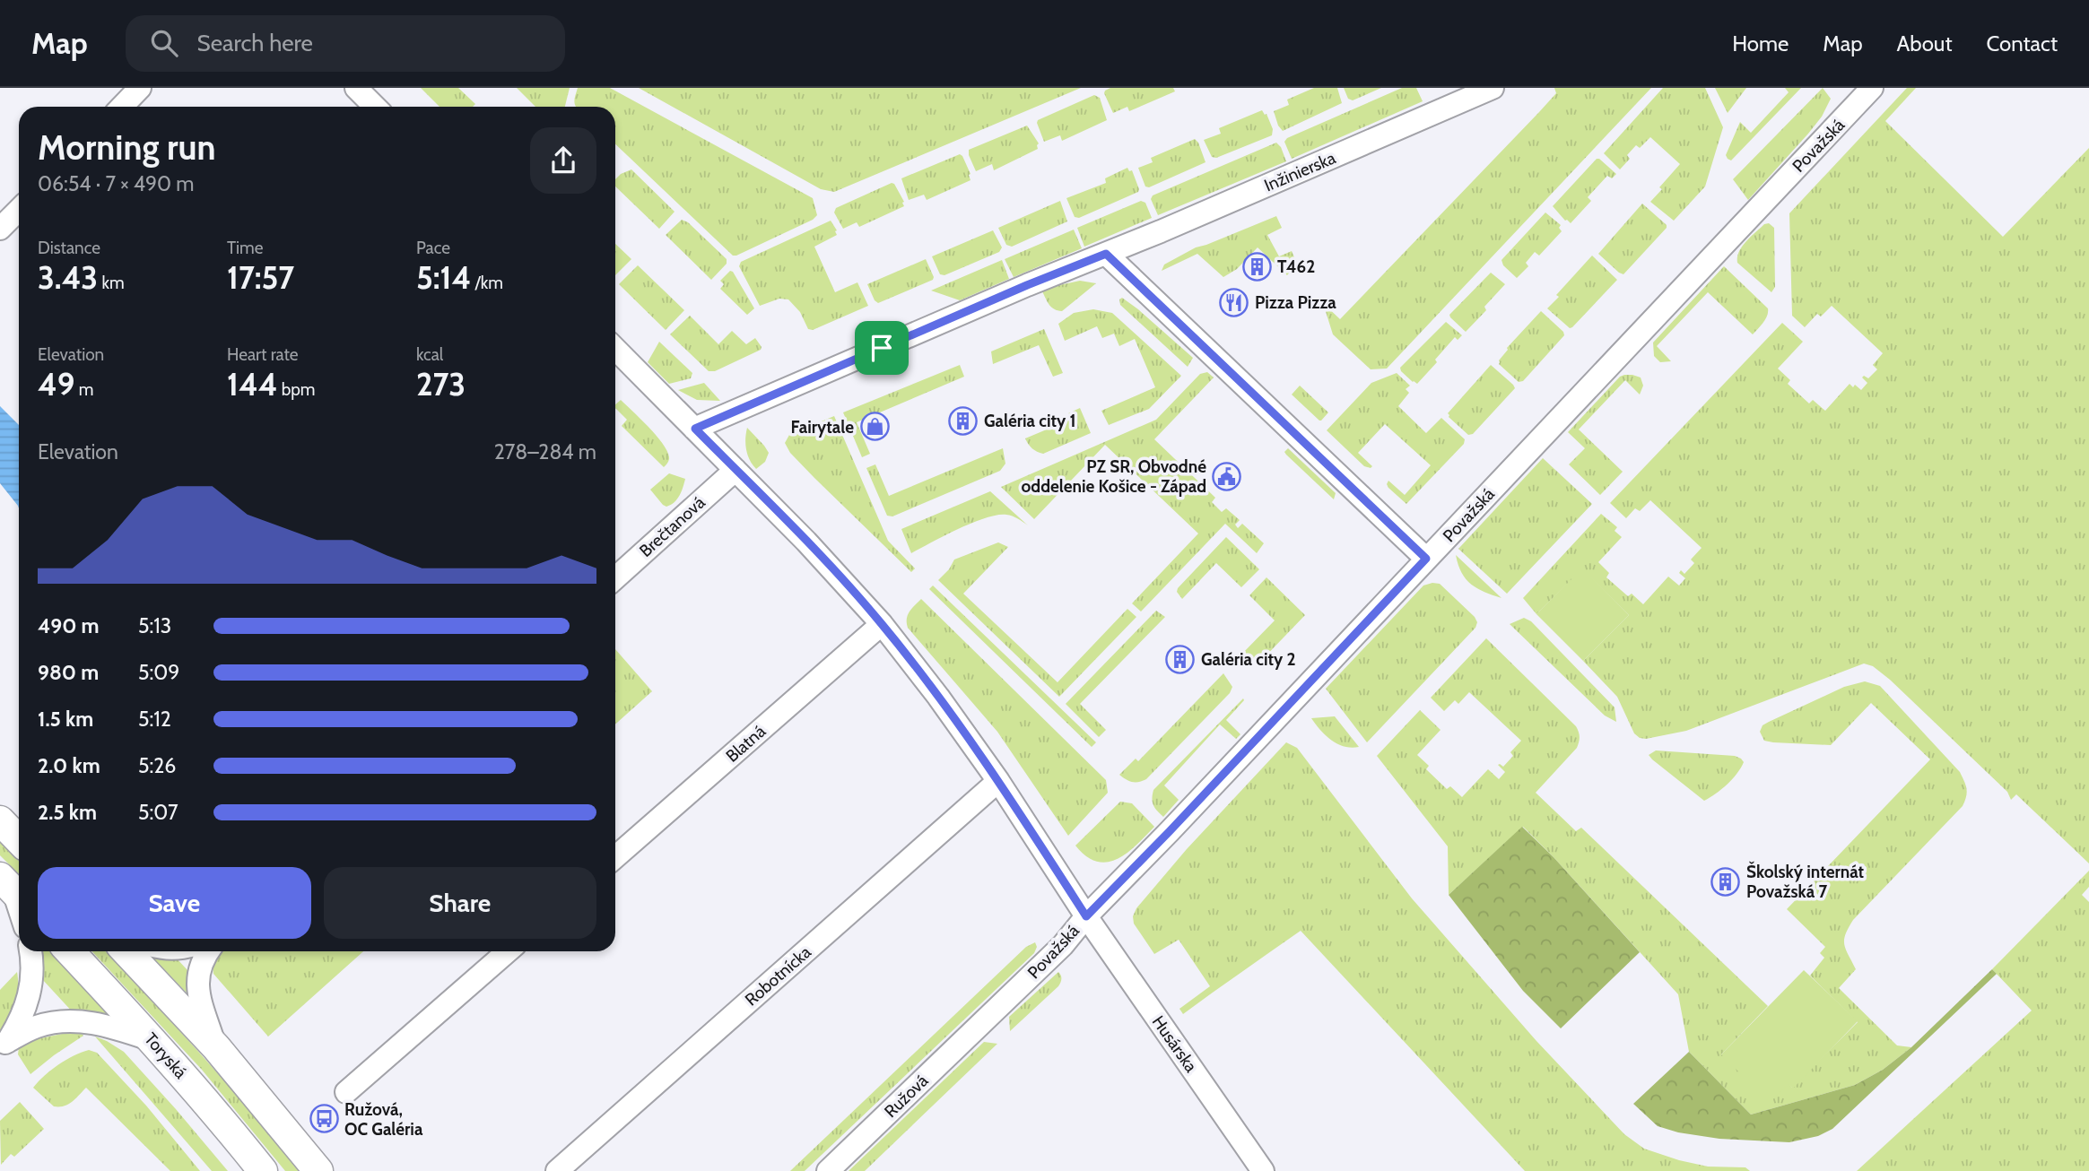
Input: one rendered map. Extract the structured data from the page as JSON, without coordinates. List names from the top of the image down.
{
  "streets": {
    "street": [
      "Považská",
      "Inžinierska",
      "Brečtanová",
      "Blatná",
      "Robotnícka",
      "Husárska",
      "Toryská",
      "Ružová"
    ]
  },
  "crossings": [
    ["Považská", "Husárska"],
    ["Považská", "Ružová"],
    ["Inžinierska", "Husárska"],
    ["Brečtanová", "Husárska"],
    ["Blatná", "Husárska"],
    ["Robotnícka", "Husárska"]
  ],
  "places": {
    "building": [
      "T462",
      "Galéria city 1",
      "Galéria city 2",
      "Školský internát Považská 7"
    ],
    "restaurant": ["Pizza Pizza"],
    "shop": ["Fairytale"],
    "public building": ["PZ SR, Obvodné oddelenie Košice - Západ"],
    "bus stop": ["Ružová, OC Galéria"]
  },
  "page": {
    "header": "Map",
    "search": "Search here",
    "nav": [
      "Home",
      "Map",
      "About",
      "Contact"
    ],
    "heading": ["Morning run", "06:54 · 7 × 490 m"],
    "stats": [
      ["Distance", "3.43 km"],
      ["Time", "17:57"],
      ["Pace", "5:14 /km"],
      ["Elevation", "49 m"],
      ["Heart rate", "144 bpm"],
      ["kcal", "273"]
    ],
    "chart": ["Elevation", "278–284 m"],
    "list": [
      {
        "name": "490 m",
        "note": "5:13"
      },
      {
        "name": "980 m",
        "note": "5:09"
      },
      {
        "name": "1.5 km",
        "note": "5:12"
      },
      {
        "name": "2.0 km",
        "note": "5:26"
      },
      {
        "name": "2.5 km",
        "note": "5:07"
      }
    ],
    "buttons": ["Save", "Share"]
  }
}
